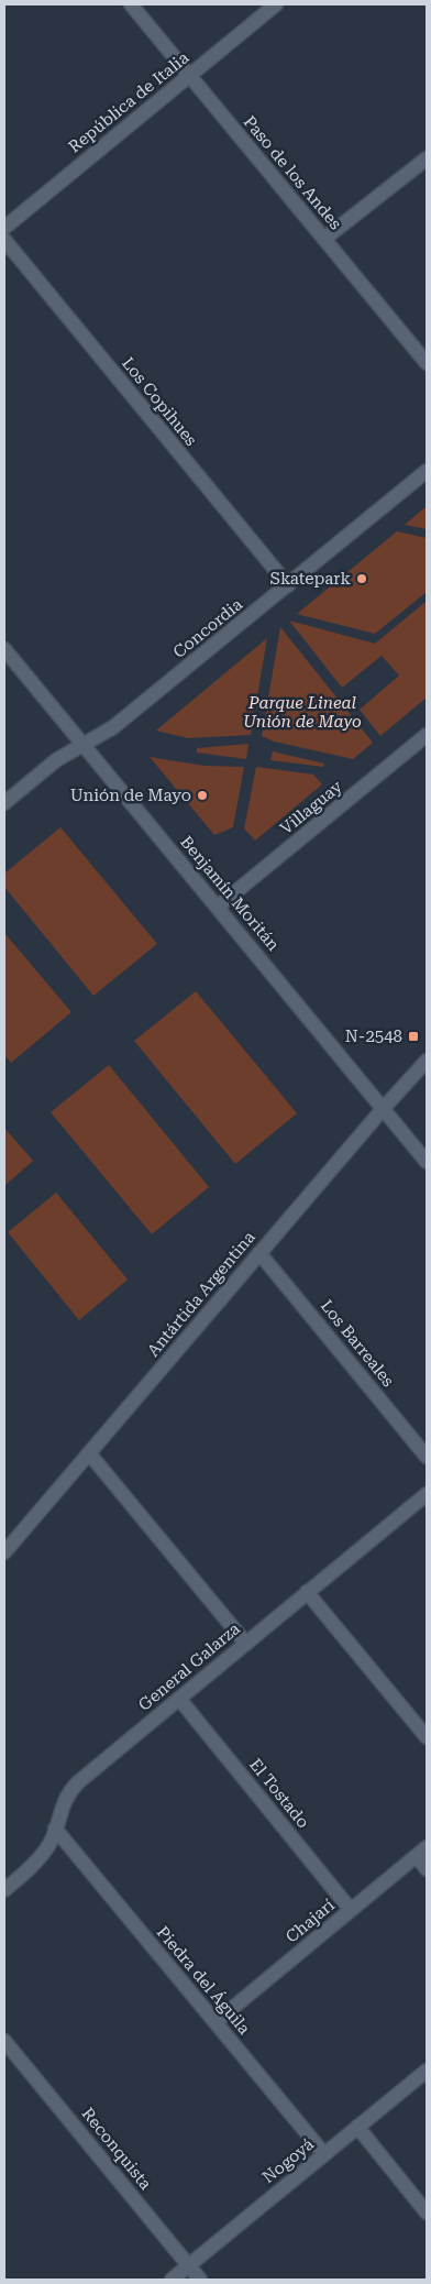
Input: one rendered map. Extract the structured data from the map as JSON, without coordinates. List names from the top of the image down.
{
  "streets": {
    "street": [
      "República de Italia",
      "Paso de los Andes",
      "Los Copihues",
      "Concordia",
      "Villaguay",
      "Benjamín Moritán",
      "Antártida Argentina",
      "Los Barreales",
      "General Galarza",
      "El Tostado",
      "Chajarí",
      "Piedra del Águila",
      "Reconquista",
      "Nogoyá"
    ]
  },
  "crossings": [
    ["República de Italia", "Paso de los Andes"],
    ["Los Copihues", "Concordia"],
    ["Concordia", "Benjamín Moritán"],
    ["Villaguay", "Benjamín Moritán"],
    ["Benjamín Moritán", "Antártida Argentina"],
    ["Antártida Argentina", "Los Barreales"],
    ["General Galarza", "El Tostado"],
    ["General Galarza", "Piedra del Águila"],
    ["El Tostado", "Chajarí"],
    ["Chajarí", "Piedra del Águila"],
    ["Piedra del Águila", "Nogoyá"],
    ["Reconquista", "Nogoyá"]
  ],
  "parks": ["Parque Lineal Unión de Mayo"],
  "places": {
    "other": ["Skatepark", "Unión de Mayo"],
    "transit": ["N-2548"]
  }
}
